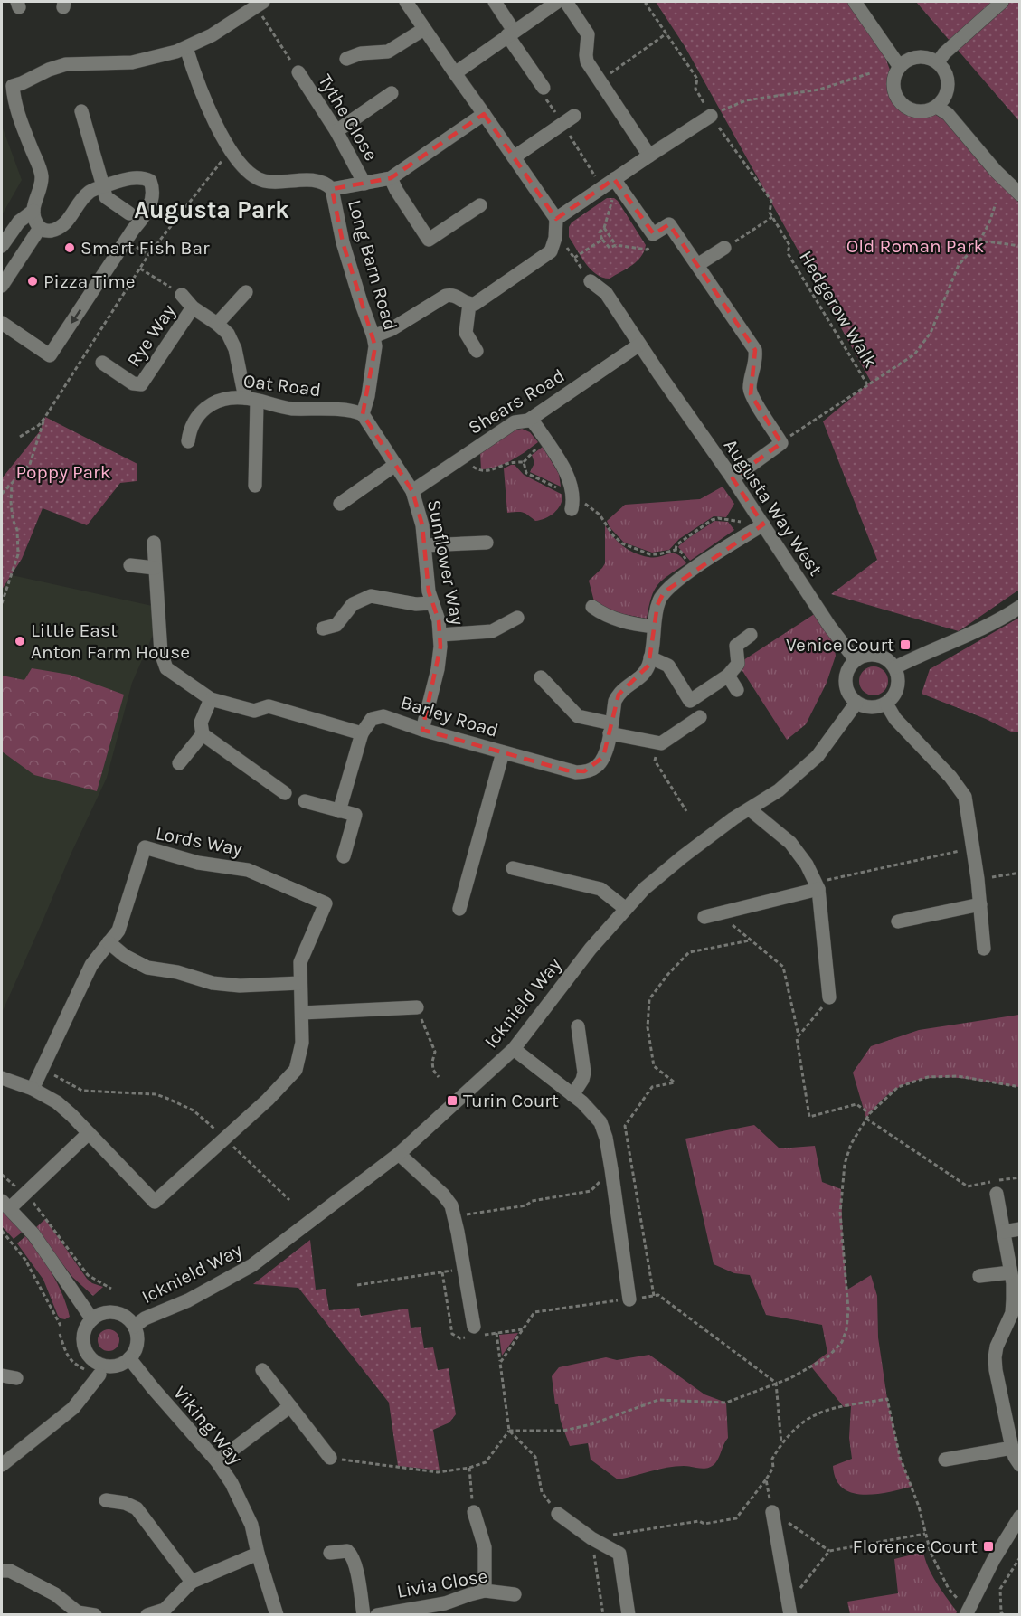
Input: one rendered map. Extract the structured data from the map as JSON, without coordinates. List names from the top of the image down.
{
  "streets": {
    "street": [
      "Tythe Close",
      "Long Barn Road",
      "Rye Way",
      "Oat Road",
      "Shears Road",
      "Augusta Way West",
      "Sunflower Way",
      "Barley Road",
      "Lords Way",
      "Icknield Way",
      "Viking Way",
      "Livia Close"
    ],
    "path": ["Hedgerow Walk"]
  },
  "crossings": [
    ["Tythe Close", "Long Barn Road"],
    ["Long Barn Road", "Oat Road"],
    ["Long Barn Road", "Sunflower Way"],
    ["Rye Way", "Oat Road"],
    ["Oat Road", "Sunflower Way"],
    ["Shears Road", "Augusta Way West"],
    ["Shears Road", "Sunflower Way"],
    ["Augusta Way West", "Barley Road"],
    ["Augusta Way West", "Icknield Way"],
    ["Sunflower Way", "Barley Road"],
    ["Icknield Way", "Viking Way"]
  ],
  "districts": ["Augusta Park"],
  "parks": ["Old Roman Park", "Poppy Park"],
  "places": {
    "other": ["Smart Fish Bar", "Pizza Time", "Little East Anton Farm House"],
    "transit": ["Venice Court", "Turin Court", "Florence Court"]
  }
}
